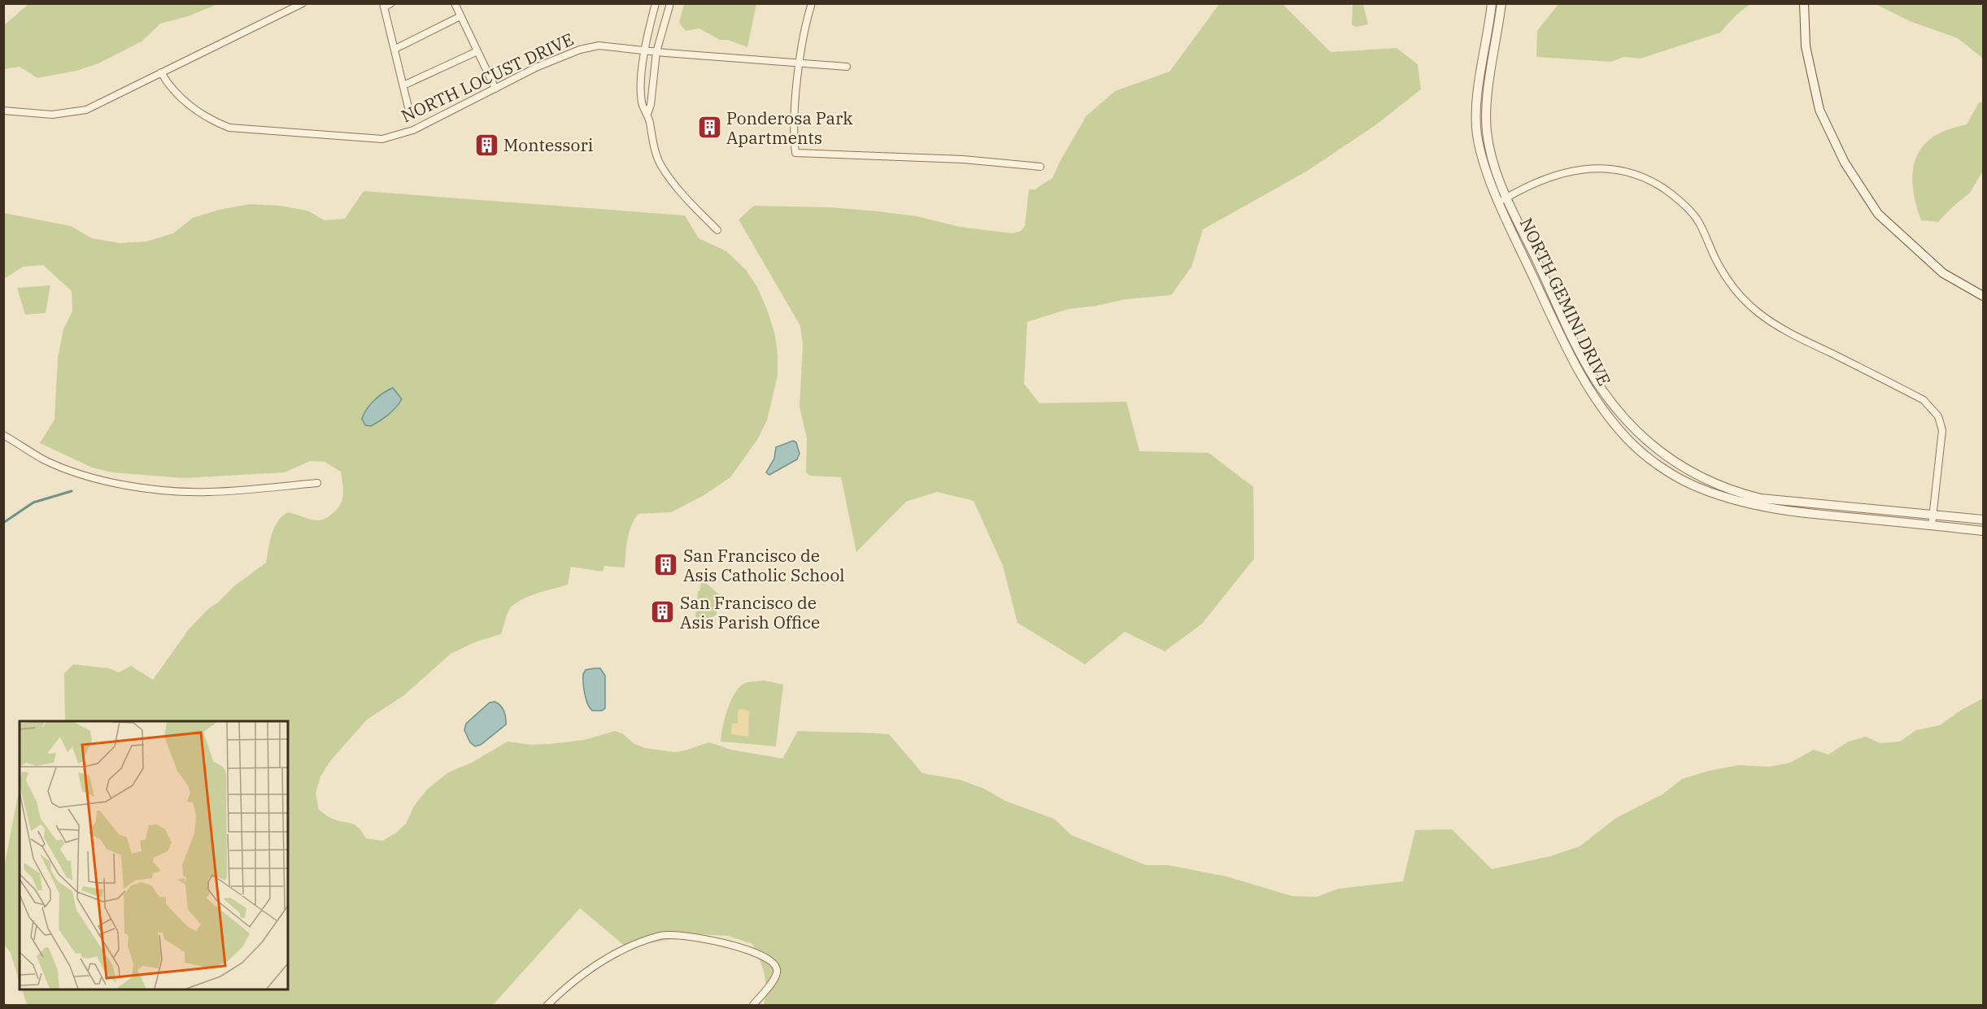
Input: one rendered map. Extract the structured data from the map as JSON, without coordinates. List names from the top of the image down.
{
  "streets": {
    "street": ["NORTH LOCUST DRIVE", "NORTH GEMINI DRIVE"]
  },
  "places": {
    "building": [
      "Ponderosa Park Apartments",
      "Montessori",
      "San Francisco de Asis Catholic School",
      "San Francisco de Asis Parish Office"
    ]
  }
}
